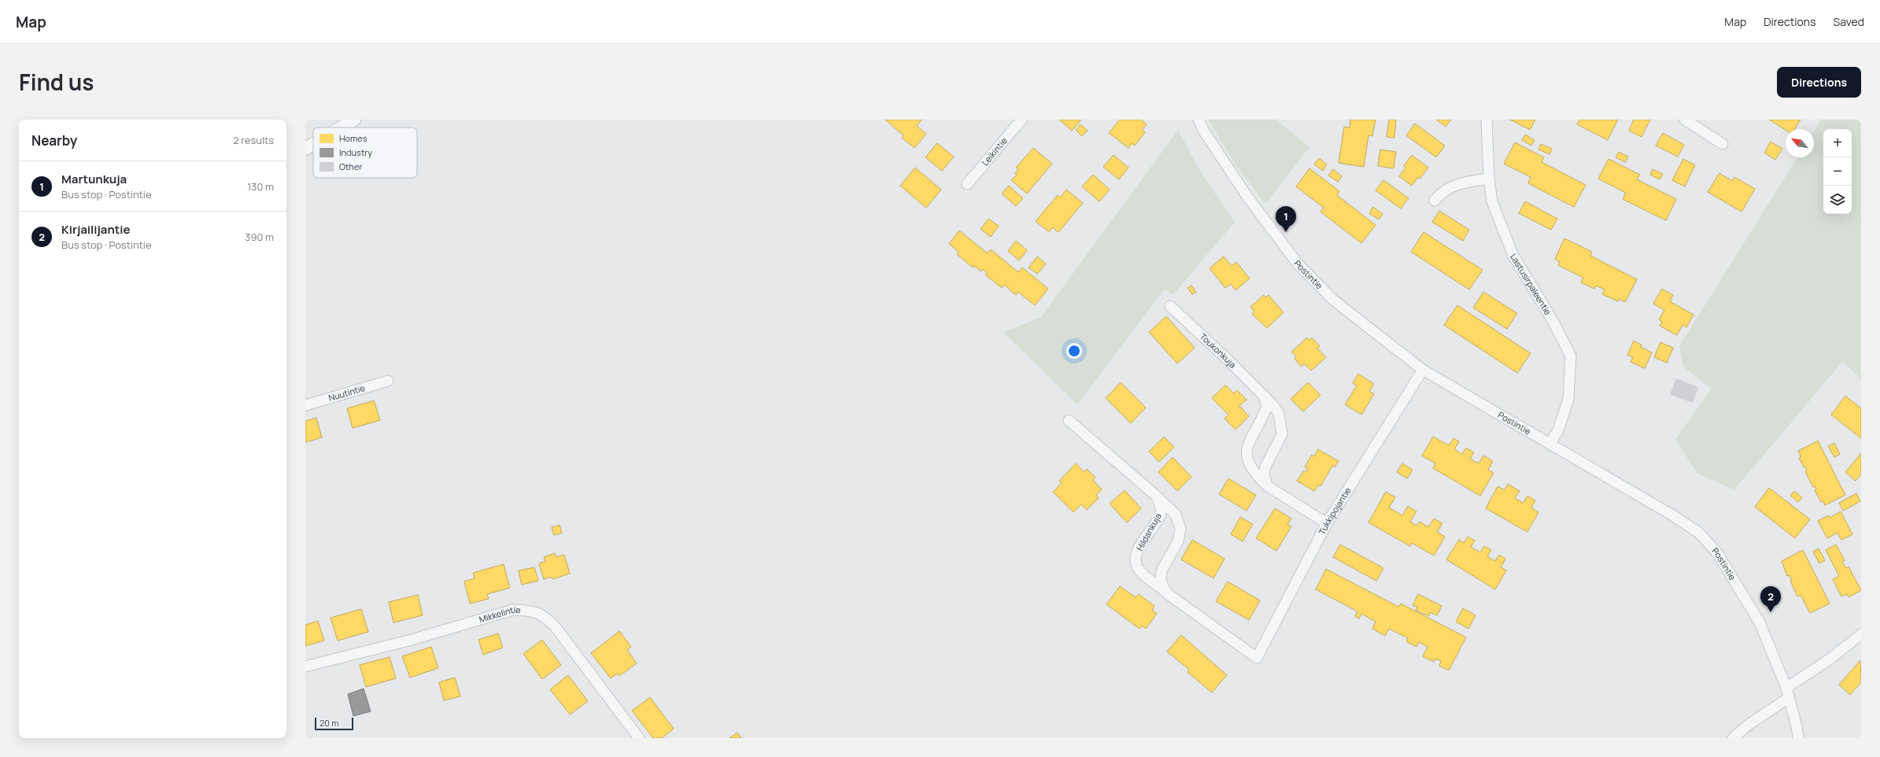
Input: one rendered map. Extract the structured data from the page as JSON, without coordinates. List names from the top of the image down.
{
  "streets": {
    "street": [
      "Leikintie",
      "Postintie",
      "Lastusirpaleentie",
      "Toukonkuja",
      "Nuutintie",
      "Tukkipojantie",
      "Hildankuja",
      "Mikkelintie"
    ]
  },
  "crossings": [
    ["Postintie", "Lastusirpaleentie"],
    ["Postintie", "Tukkipojantie"],
    ["Tukkipojantie", "Hildankuja"]
  ],
  "legend": ["Homes", "Industry", "Other"],
  "scale_bar": "20 m",
  "north": "top left",
  "page": {
    "header": "Map",
    "nav": ["Map", "Directions", "Saved"],
    "title": "Find us",
    "buttons": "Directions",
    "heading": ["Nearby", "2 results"],
    "map_buttons": ["+", "−"],
    "list": [
      {
        "mark": "1",
        "name": "Martunkuja",
        "note": "Bus stop · Postintie",
        "value": "130 m"
      },
      {
        "mark": "2",
        "name": "Kirjailijantie",
        "note": "Bus stop · Postintie",
        "value": "390 m"
      }
    ],
    "pins": ["1", "2"],
    "scale": "20 m"
  }
}
